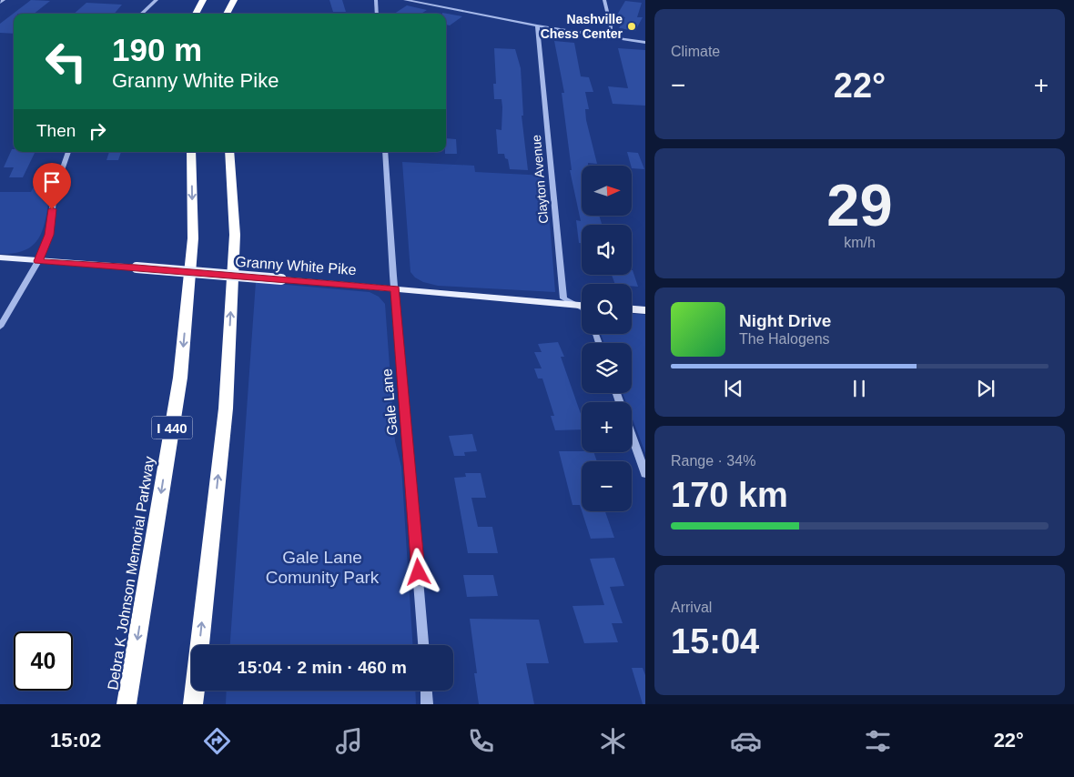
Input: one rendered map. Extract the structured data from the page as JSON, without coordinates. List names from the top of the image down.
{
  "streets": {
    "highway": ["I 440", "Debra K Johnson Memorial Parkway"],
    "main road": ["Granny White Pike"],
    "street": ["Clayton Avenue", "Gale Lane"]
  },
  "crossings": [
    ["Clayton Avenue", "Granny White Pike"],
    ["Granny White Pike", "Gale Lane"]
  ],
  "parks": ["Gale Lane Comunity Park"],
  "places": ["Nashville Chess Center"],
  "north": "right",
  "page": {
    "tile": [
      "Climate",
      ["29", "km/h"],
      ["Range · 34%", "170 km"],
      ["Arrival", "15:04"]
    ],
    "turn": ["190 m", "Granny White Pike"],
    "heat": ["−", "22°", "+"],
    "then": "Then",
    "map_buttons": ["+", "−"],
    "song": ["Night Drive", "The Halogens"],
    "limit": "40",
    "trip": "15:04 · 2 min · 460 m",
    "tabs": ["15:02", "22°"]
  }
}
